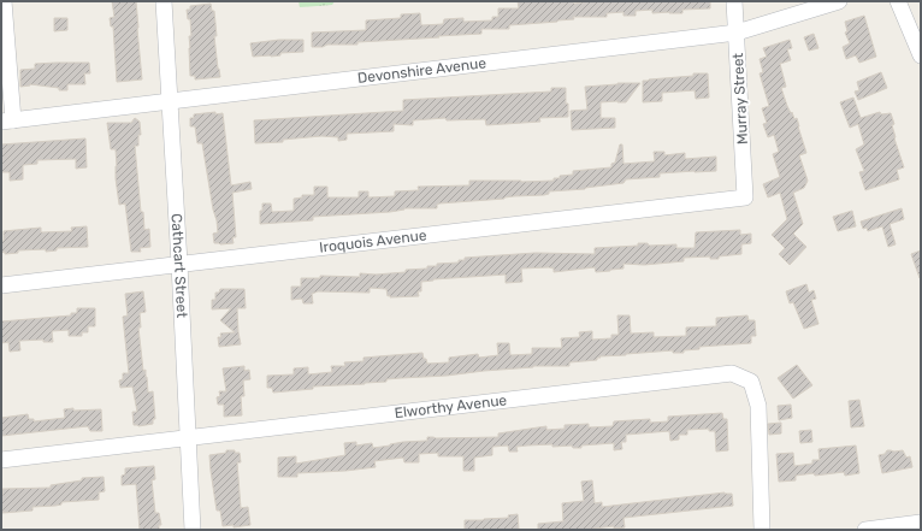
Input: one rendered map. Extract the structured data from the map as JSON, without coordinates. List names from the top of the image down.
{
  "streets": {
    "street": [
      "Devonshire Avenue",
      "Murray Street",
      "Iroquois Avenue",
      "Cathcart Street",
      "Elworthy Avenue"
    ]
  },
  "crossings": [
    ["Devonshire Avenue", "Murray Street"],
    ["Devonshire Avenue", "Cathcart Street"],
    ["Murray Street", "Iroquois Avenue"],
    ["Iroquois Avenue", "Cathcart Street"],
    ["Cathcart Street", "Elworthy Avenue"]
  ]
}
